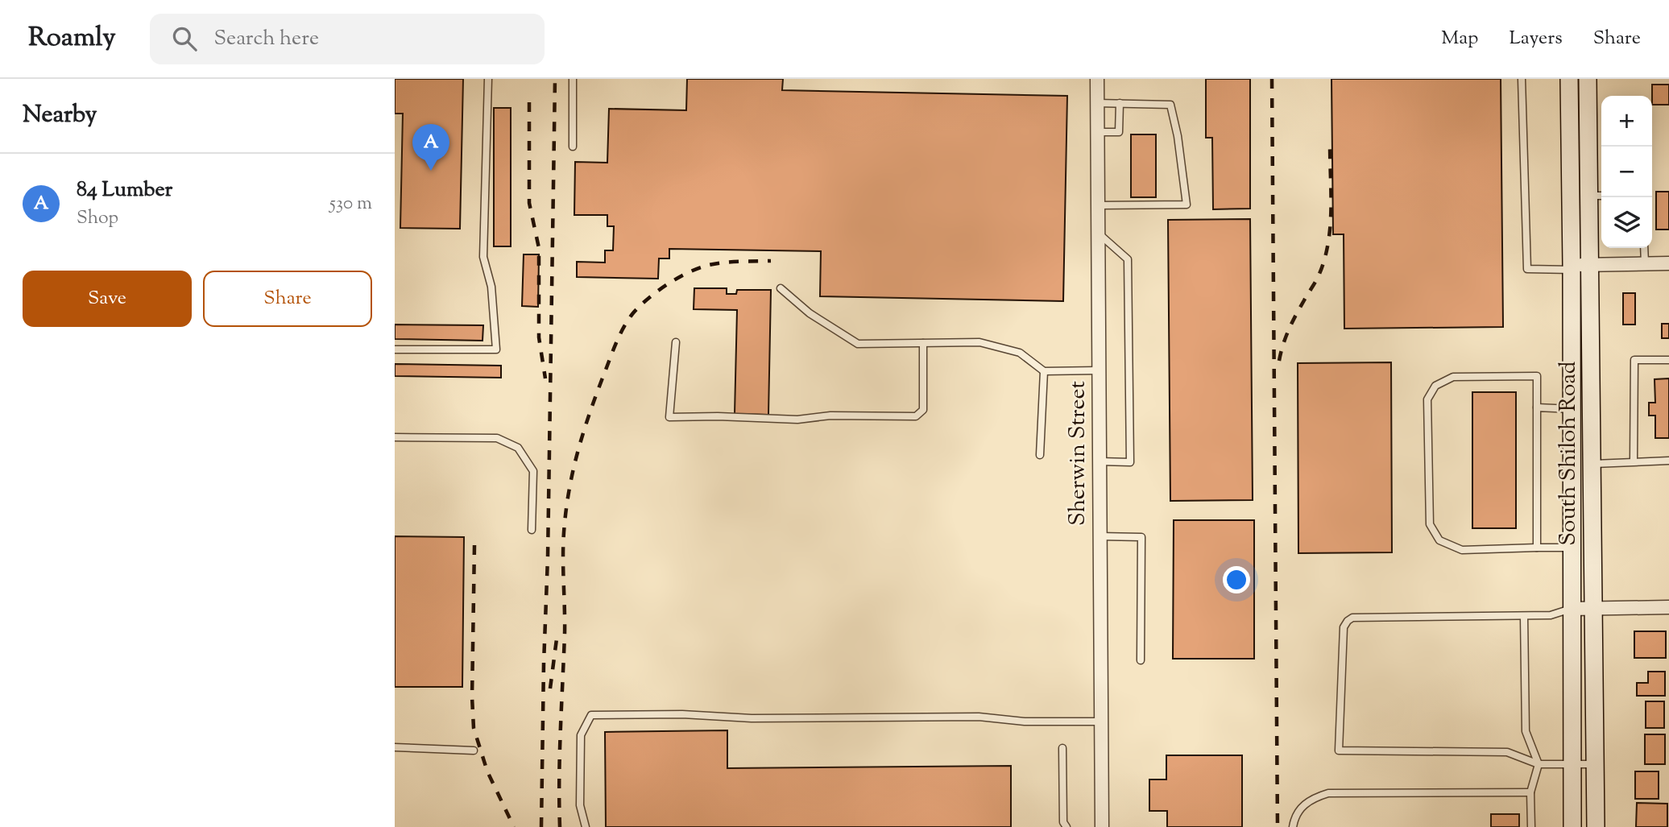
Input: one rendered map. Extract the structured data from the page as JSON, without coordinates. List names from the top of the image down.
{
  "streets": {
    "main road": ["South Shiloh Road"],
    "street": ["Sherwin Street"]
  },
  "page": {
    "header": "Roamly",
    "search": "Search here",
    "nav": ["Map", "Layers", "Share"],
    "heading": "Nearby",
    "map_buttons": ["+", "−"],
    "pins": "A",
    "list": [
      {
        "mark": "A",
        "name": "84 Lumber",
        "note": "Shop",
        "value": "530 m"
      }
    ],
    "buttons": ["Save", "Share"]
  }
}
